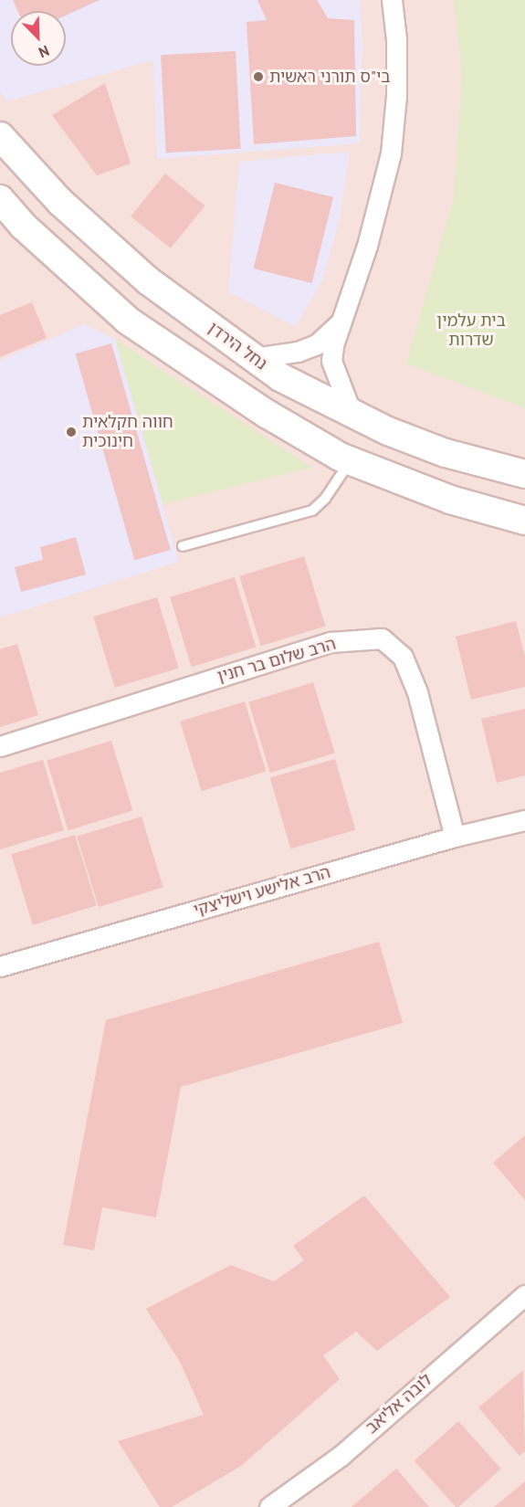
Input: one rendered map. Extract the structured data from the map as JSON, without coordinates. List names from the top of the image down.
{
  "streets": {
    "main road": ["נחל הירדן"],
    "street": ["הרב שלום בר חנין", "הרב אלישע וישליצקי", "לובה אליאב"]
  },
  "crossings": [
    ["הרב שלום בר חנין", "הרב אלישע וישליצקי"]
  ],
  "parks": ["בית עלמין שדרות"],
  "places": ["בי\"ס תורני ראשית", "חווה חקלאית חינוכית"],
  "north": "bottom right"
}
